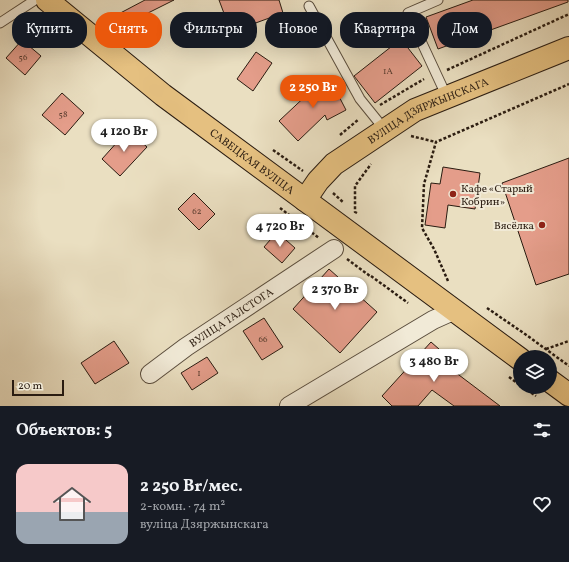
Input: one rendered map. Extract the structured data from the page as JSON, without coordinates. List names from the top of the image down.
{
  "streets": {
    "main road": ["ВУЛІЦА ДЗЯРЖЫНСКАГА", "САВЕЦКАЯ ВУЛІЦА"],
    "street": ["ВУЛІЦА ТАЛСТОГА"]
  },
  "crossings": [
    ["ВУЛІЦА ДЗЯРЖЫНСКАГА", "САВЕЦКАЯ ВУЛІЦА"]
  ],
  "places": ["Кафе «Старый Кобрин»", "Вясёлка"],
  "house_numbers": [
    "56",
    "1А",
    "58",
    "62",
    "66",
    "1"
  ],
  "scale_bar": "20 m",
  "page": {
    "chip": [
      "Купить",
      "Снять",
      "Фильтры",
      "Новое",
      "Квартира",
      "Дом"
    ],
    "price": [
      "2 250 Br",
      "4 120 Br",
      "4 720 Br",
      "2 370 Br",
      "3 480 Br"
    ],
    "scale": "20 m",
    "heading": "Объектов: 5",
    "list": [
      {
        "name": "2 250 Br/мес.",
        "note": "2-комн. · 74 m² · вуліца Дзяржынскага"
      }
    ]
  }
}
